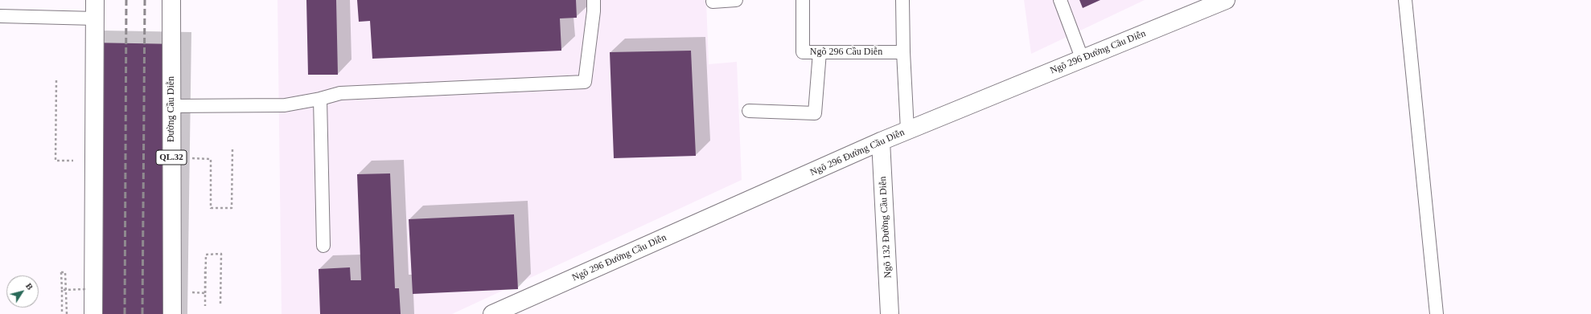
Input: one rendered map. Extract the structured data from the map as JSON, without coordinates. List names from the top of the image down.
{
  "streets": {
    "main road": [
      "Ngõ 296 Đường Cầu Diễn",
      "Đường Cầu Diễn",
      "QL.32",
      "Ngõ 132 Đường Cầu Diễn"
    ],
    "lane": ["Ngõ 296 Cầu Diễn"]
  },
  "crossings": [
    ["Ngõ 296 Đường Cầu Diễn", "Ngõ 132 Đường Cầu Diễn"]
  ],
  "north": "top right"
}
